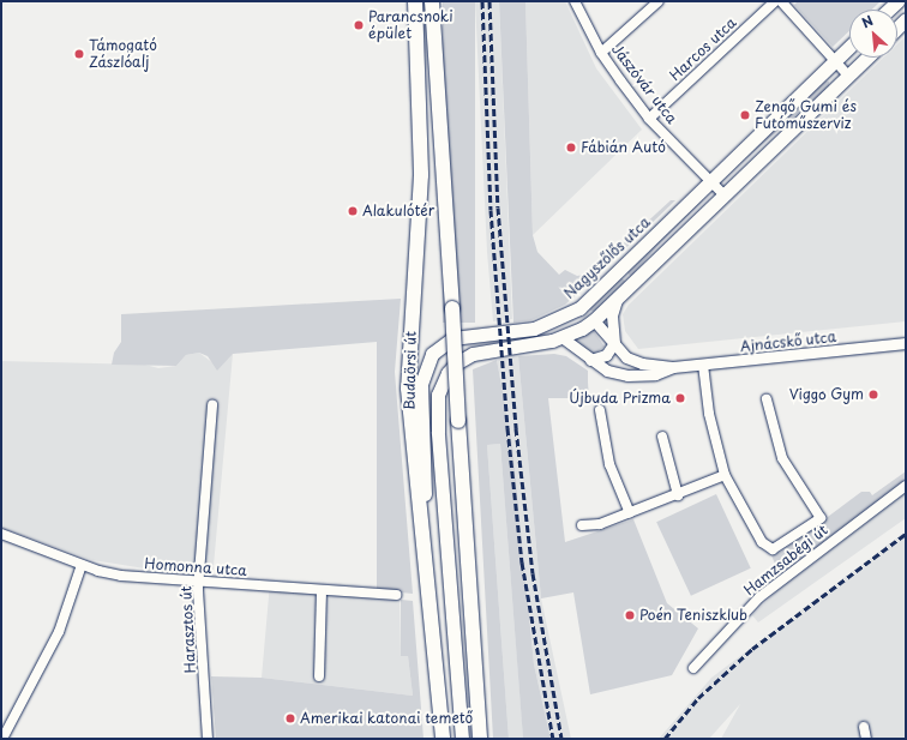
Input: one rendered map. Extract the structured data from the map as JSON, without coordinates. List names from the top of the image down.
{
  "streets": {
    "main road": ["Nagyszőlős utca", "Budaörsi út"],
    "street": [
      "Harcos utca",
      "Jászóvár utca",
      "Ajnácskő utca",
      "Hamzsabégi út",
      "Homonna utca",
      "Harasztos út"
    ]
  },
  "crossings": [
    ["Harcos utca", "Jászóvár utca"],
    ["Jászóvár utca", "Nagyszőlős utca"],
    ["Nagyszőlős utca", "Budaörsi út"],
    ["Ajnácskő utca", "Budaörsi út"],
    ["Homonna utca", "Harasztos út"]
  ],
  "places": [
    "Parancsnoki épület",
    "Támogató Zászlóalj",
    "Zengő Gumi és Futóműszerviz",
    "Fábián Autó",
    "Alakulótér",
    "Viggo Gym",
    "Újbuda Prizma",
    "Poén Teniszklub",
    "Amerikai katonai temető"
  ],
  "north": "top left"
}
